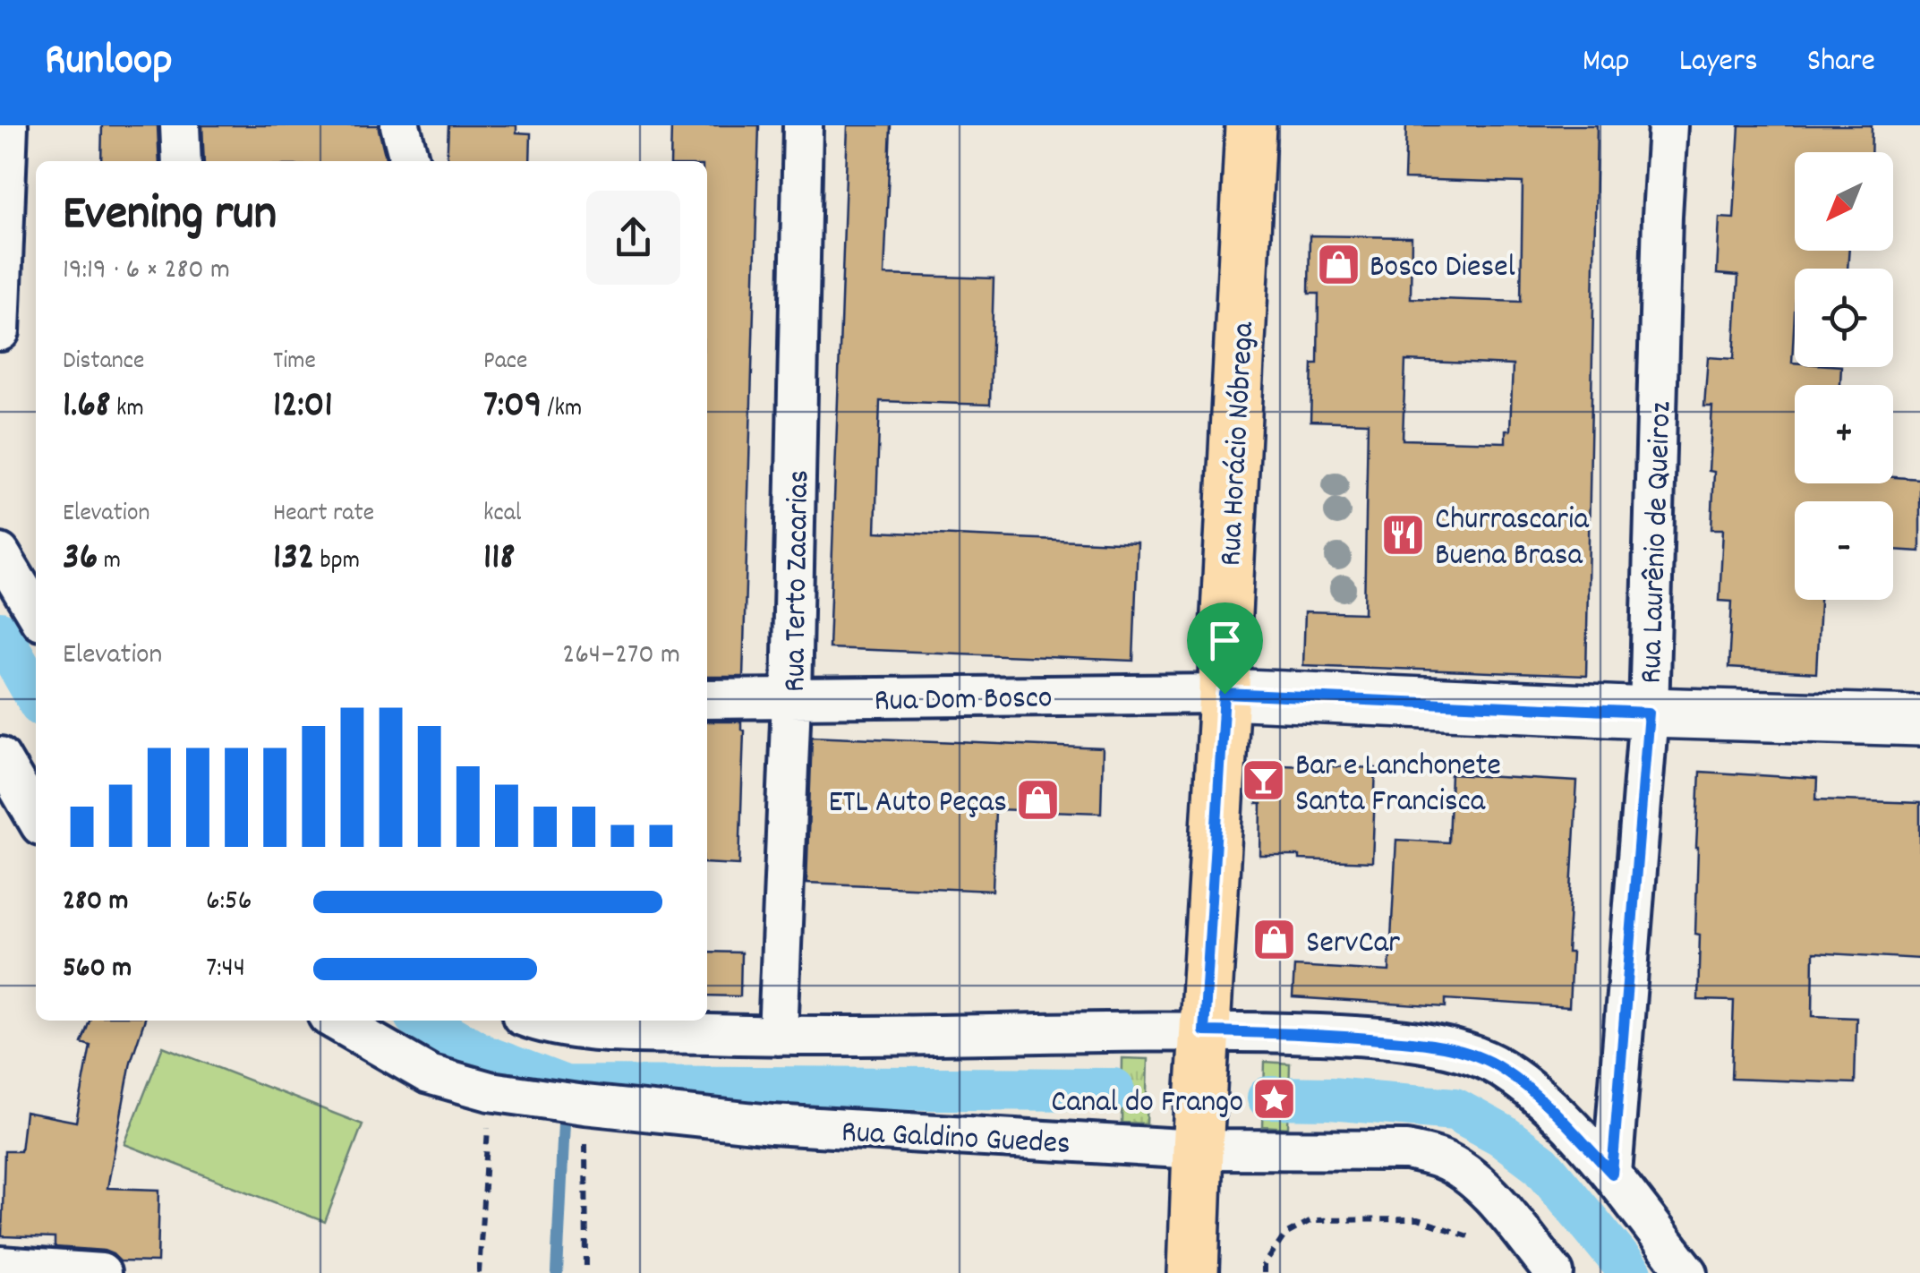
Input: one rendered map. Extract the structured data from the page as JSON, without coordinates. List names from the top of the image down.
{
  "streets": {
    "main road": ["Rua Horácio Nóbrega"],
    "street": [
      "Rua Laurênio de Queiroz",
      "Rua Terto Zacarias",
      "Rua Dom Bosco",
      "Rua Galdino Guedes"
    ]
  },
  "crossings": [
    ["Rua Horácio Nóbrega", "Rua Dom Bosco"],
    ["Rua Horácio Nóbrega", "Rua Galdino Guedes"],
    ["Rua Terto Zacarias", "Rua Dom Bosco"]
  ],
  "places": {
    "shop": ["Bosco Diesel", "ETL Auto Peças", "ServCar"],
    "restaurant": ["Churrascaria Buena Brasa"],
    "bar": ["Bar e Lanchonete Santa Francisca"],
    "place": ["Canal do Frango"]
  },
  "north": "bottom left",
  "page": {
    "header": "Runloop",
    "nav": ["Map", "Layers", "Share"],
    "map_buttons": ["+", "−"],
    "heading": ["Evening run", "19:19 · 6 × 280 m"],
    "stats": [
      ["Distance", "1.68 km"],
      ["Time", "12:01"],
      ["Pace", "7:09 /km"],
      ["Elevation", "36 m"],
      ["Heart rate", "132 bpm"],
      ["kcal", "118"]
    ],
    "chart": ["Elevation", "264–270 m"],
    "list": [
      {
        "name": "280 m",
        "note": "6:56"
      },
      {
        "name": "560 m",
        "note": "7:44"
      }
    ]
  }
}
